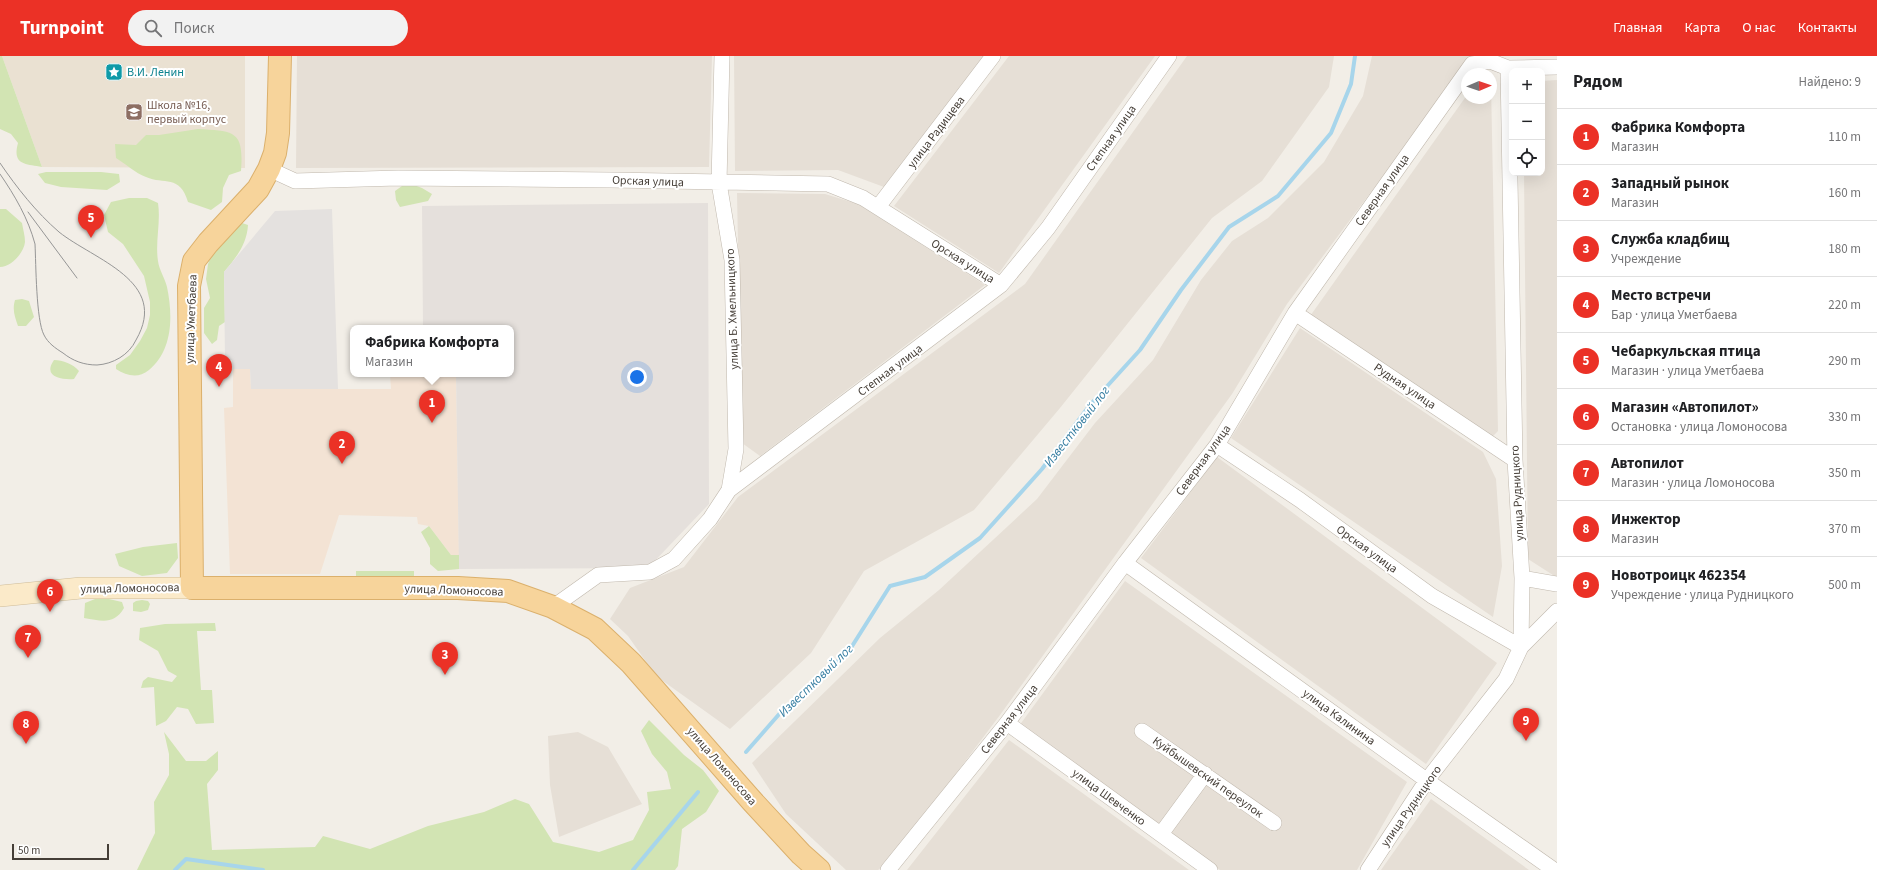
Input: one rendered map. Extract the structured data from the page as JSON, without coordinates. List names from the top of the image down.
{
  "streets": {
    "main road": ["улица Уметбаева", "улица Ломоносова"],
    "street": [
      "улица Радищева",
      "Степная улица",
      "Орская улица",
      "Северная улица",
      "улица Б. Хмельницкого",
      "Рудная улица",
      "улица Рудницкого",
      "улица Калинина",
      "Куйбышевский переулок",
      "улица Шевченко"
    ]
  },
  "crossings": [
    ["улица Радищева", "Орская улица"],
    ["Степная улица", "Орская улица"],
    ["Степная улица", "улица Б. Хмельницкого"],
    ["Степная улица", "улица Ломоносова"],
    ["Орская улица", "Северная улица"],
    ["Орская улица", "улица Б. Хмельницкого"],
    ["Орская улица", "улица Уметбаева"],
    ["Орская улица", "улица Рудницкого"],
    ["Северная улица", "Рудная улица"],
    ["Северная улица", "улица Рудницкого"],
    ["Северная улица", "улица Калинина"],
    ["Северная улица", "улица Шевченко"],
    ["улица Уметбаева", "улица Ломоносова"],
    ["Рудная улица", "улица Рудницкого"],
    ["улица Рудницкого", "улица Калинина"]
  ],
  "water": ["Известковый лог"],
  "places": {
    "place": ["В.И. Ленин"],
    "school or university": ["Школа №16, первый корпус"]
  },
  "scale_bar": "50 m",
  "north": "right",
  "page": {
    "header": "Turnpoint",
    "search": "Поиск",
    "nav": [
      "Главная",
      "Карта",
      "О нас",
      "Контакты"
    ],
    "heading": ["Рядом", "Найдено: 9"],
    "map_buttons": ["+", "−"],
    "list": [
      {
        "mark": "1",
        "name": "Фабрика Комфорта",
        "note": "Магазин",
        "value": "110 m"
      },
      {
        "mark": "2",
        "name": "Западный рынок",
        "note": "Магазин",
        "value": "160 m"
      },
      {
        "mark": "3",
        "name": "Служба кладбищ",
        "note": "Учреждение",
        "value": "180 m"
      },
      {
        "mark": "4",
        "name": "Место встречи",
        "note": "Бар · улица Уметбаева",
        "value": "220 m"
      },
      {
        "mark": "5",
        "name": "Чебаркульская птица",
        "note": "Магазин · улица Уметбаева",
        "value": "290 m"
      },
      {
        "mark": "6",
        "name": "Магазин «Автопилот»",
        "note": "Остановка · улица Ломоносова",
        "value": "330 m"
      },
      {
        "mark": "7",
        "name": "Автопилот",
        "note": "Магазин · улица Ломоносова",
        "value": "350 m"
      },
      {
        "mark": "8",
        "name": "Инжектор",
        "note": "Магазин",
        "value": "370 m"
      },
      {
        "mark": "9",
        "name": "Новотроицк 462354",
        "note": "Учреждение · улица Рудницкого",
        "value": "500 m"
      }
    ],
    "pins": [
      "5",
      "4",
      "1",
      "2",
      "6",
      "7",
      "3",
      "9",
      "8"
    ],
    "popup": ["Фабрика Комфорта", "Магазин"],
    "scale": "50 m"
  }
}
